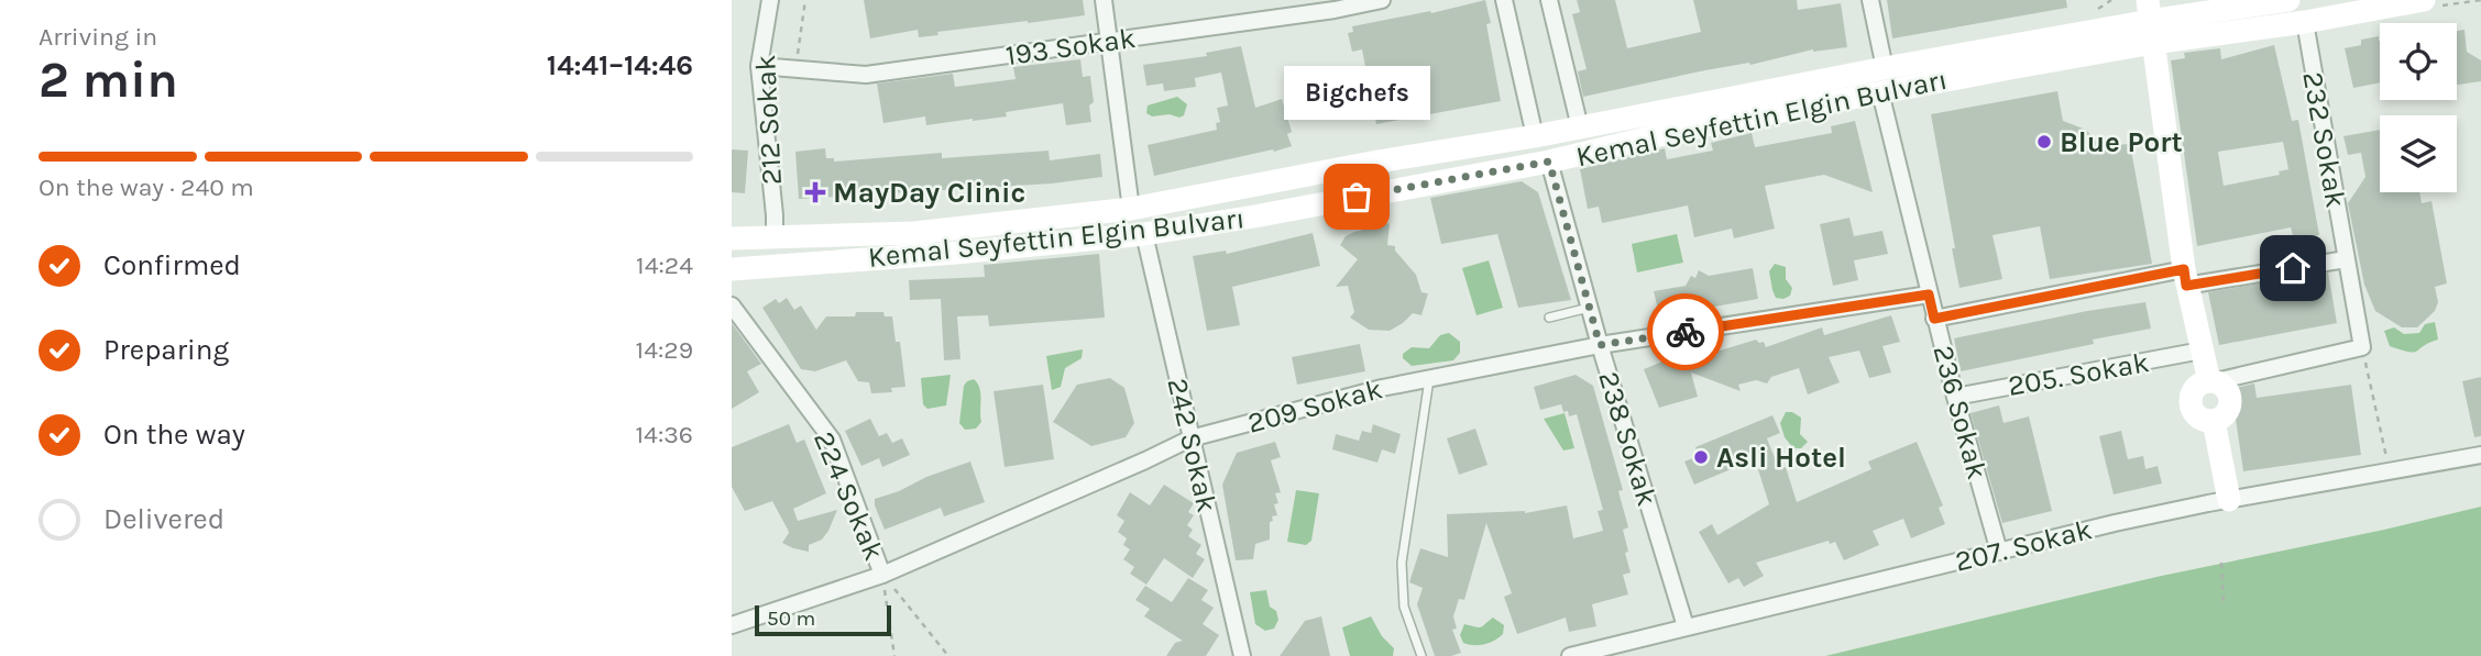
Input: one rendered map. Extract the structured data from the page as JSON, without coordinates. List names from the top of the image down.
{
  "streets": {
    "main road": ["Kemal Seyfettin Elgin Bulvarı"],
    "street": [
      "193 Sokak",
      "212 Sokak",
      "232 Sokak",
      "205. Sokak",
      "209 Sokak",
      "236 Sokak",
      "238 Sokak",
      "242 Sokak",
      "224 Sokak",
      "207. Sokak"
    ]
  },
  "crossings": [
    ["193 Sokak", "212 Sokak"],
    ["Kemal Seyfettin Elgin Bulvarı", "212 Sokak"],
    ["Kemal Seyfettin Elgin Bulvarı", "232 Sokak"],
    ["Kemal Seyfettin Elgin Bulvarı", "236 Sokak"],
    ["Kemal Seyfettin Elgin Bulvarı", "238 Sokak"],
    ["Kemal Seyfettin Elgin Bulvarı", "242 Sokak"],
    ["205. Sokak", "236 Sokak"],
    ["209 Sokak", "236 Sokak"],
    ["209 Sokak", "238 Sokak"],
    ["209 Sokak", "242 Sokak"],
    ["209 Sokak", "224 Sokak"],
    ["236 Sokak", "207. Sokak"],
    ["238 Sokak", "207. Sokak"]
  ],
  "places": {
    "other": ["Blue Port", "Bigchefs", "Asli Hotel"],
    "health": ["MayDay Clinic"]
  },
  "scale_bar": "50 m",
  "page": {
    "heading": ["2 min", "Arriving in", "14:41–14:46"],
    "bubble": "Bigchefs",
    "bar": "On the way · 240 m",
    "list": [
      ["Confirmed", "14:24"],
      ["Preparing", "14:29"],
      ["On the way", "14:36"],
      "Delivered"
    ],
    "scale": "50 m"
  }
}
